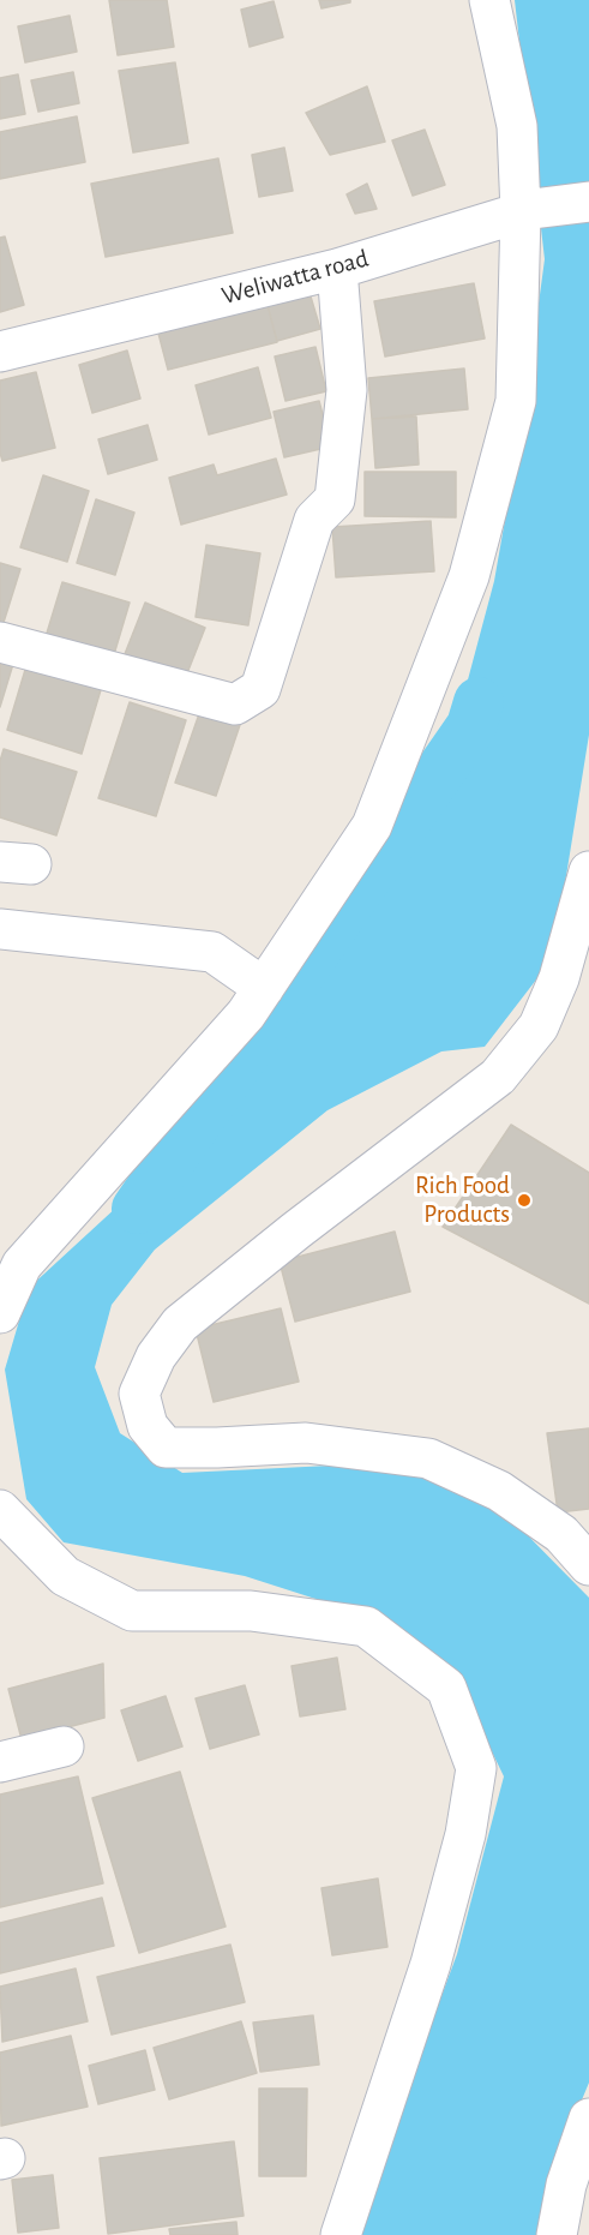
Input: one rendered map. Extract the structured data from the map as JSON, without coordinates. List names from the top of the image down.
{
  "streets": {
    "street": ["Weliwatta road"]
  },
  "places": ["Rich Food Products"]
}
